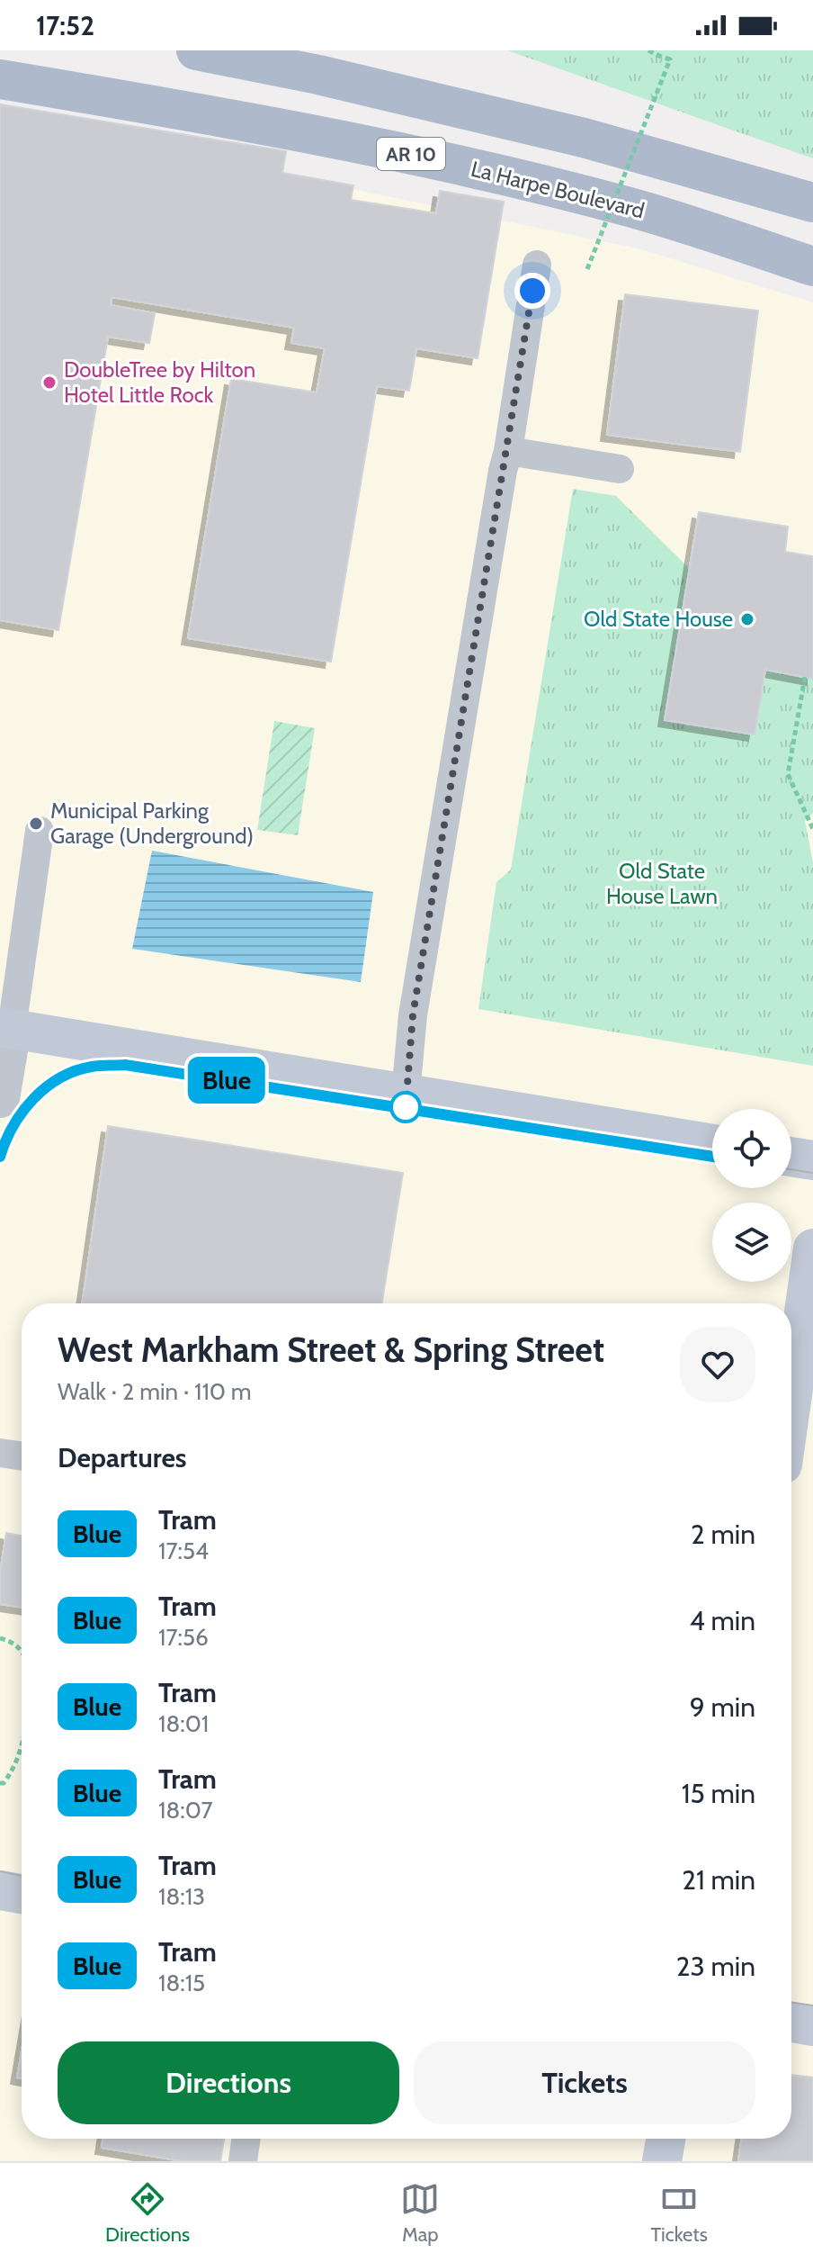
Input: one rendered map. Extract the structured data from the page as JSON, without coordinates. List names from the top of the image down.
{
  "streets": {
    "main road": ["AR 10", "La Harpe Boulevard"]
  },
  "parks": ["Old State House Lawn"],
  "places": ["DoubleTree by Hilton Hotel Little Rock", "Old State House", "Municipal Parking Garage (Underground)"],
  "lines": ["tram line Blue"],
  "page": {
    "status": "17:52",
    "on_map": "Blue",
    "heading": [
      ["West Markham Street & Spring Street", "Walk · 2 min · 110 m"],
      "Departures"
    ],
    "list": [
      {
        "mark": "Blue",
        "name": "Tram",
        "note": "17:54",
        "value": "2 min"
      },
      {
        "mark": "Blue",
        "name": "Tram",
        "note": "17:56",
        "value": "4 min"
      },
      {
        "mark": "Blue",
        "name": "Tram",
        "note": "18:01",
        "value": "9 min"
      },
      {
        "mark": "Blue",
        "name": "Tram",
        "note": "18:07",
        "value": "15 min"
      },
      {
        "mark": "Blue",
        "name": "Tram",
        "note": "18:13",
        "value": "21 min"
      },
      {
        "mark": "Blue",
        "name": "Tram",
        "note": "18:15",
        "value": "23 min"
      }
    ],
    "buttons": ["Directions", "Tickets"],
    "tabs": ["Directions", "Map", "Tickets"]
  }
}
